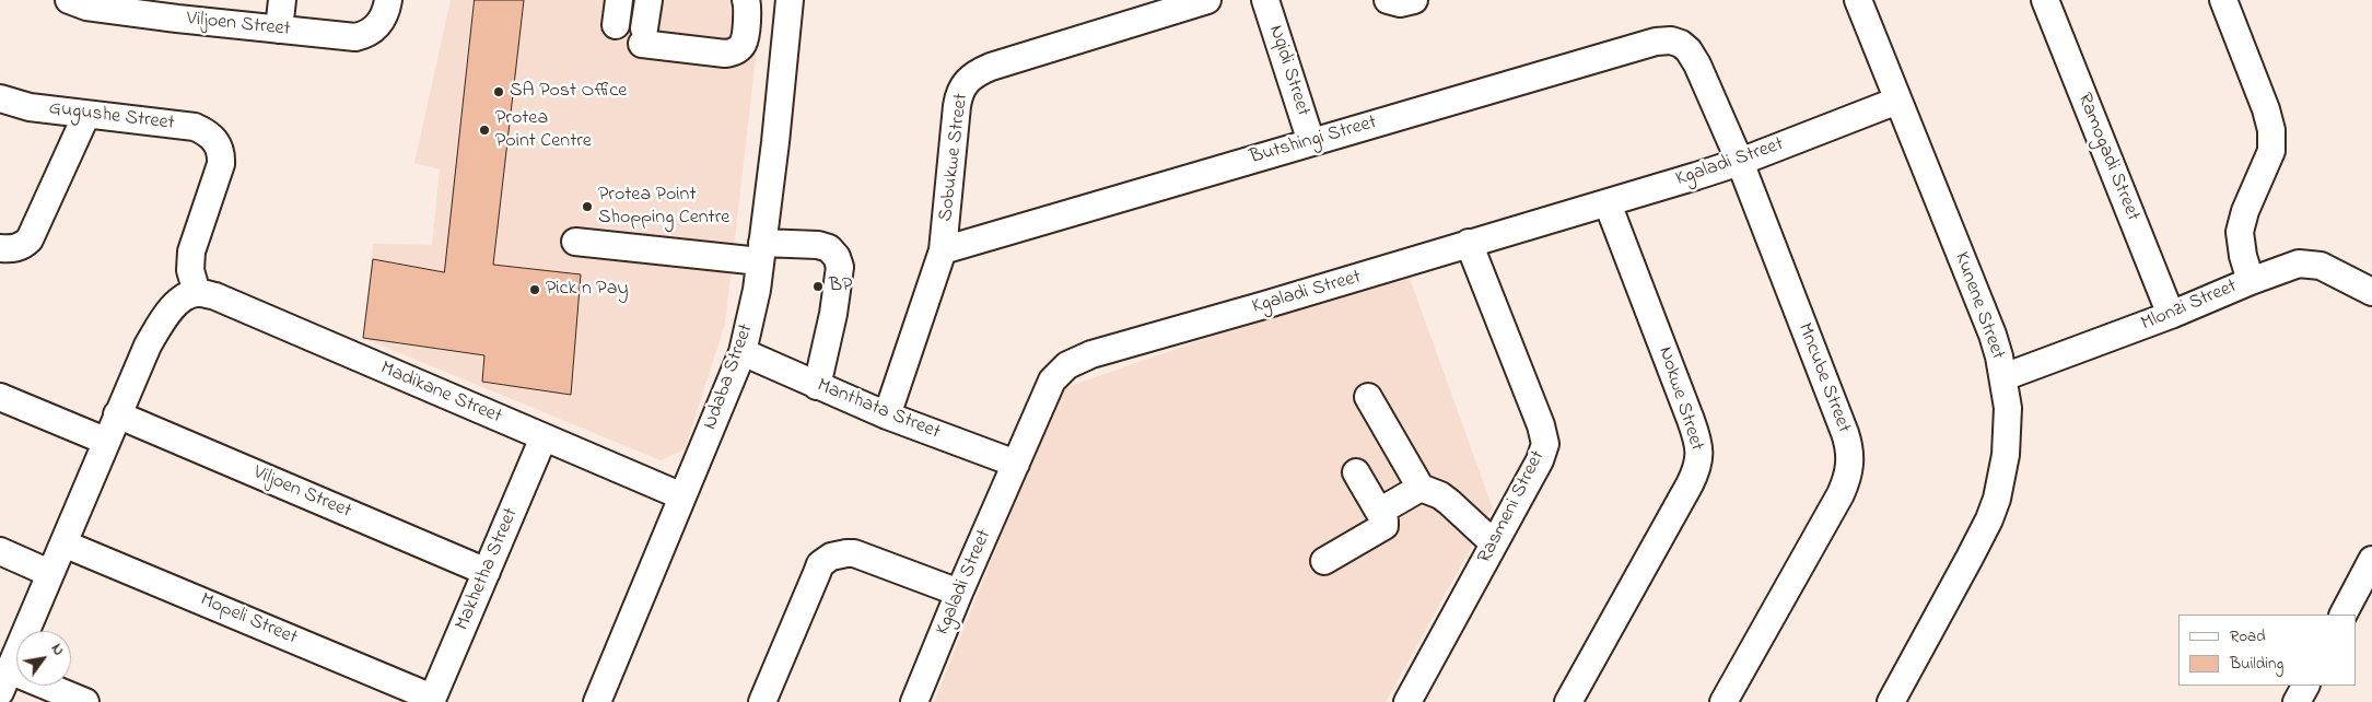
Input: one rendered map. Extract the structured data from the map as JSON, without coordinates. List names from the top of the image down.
{
  "streets": {
    "street": [
      "Viljoen Street",
      "Nqidi Street",
      "Gugushe Street",
      "Butshingi Street",
      "Sobukwe Street",
      "Ramogadi Street",
      "Kgaladi Street",
      "Kunene Street",
      "Mlonzi Street",
      "Ndaba Street",
      "Mncube Street",
      "Madikane Street",
      "Nokwe Street",
      "Manthata Street",
      "Rasmeni Street",
      "Makhetha Street",
      "Mopeli Street"
    ]
  },
  "crossings": [
    ["Viljoen Street", "Makhetha Street"],
    ["Nqidi Street", "Butshingi Street"],
    ["Gugushe Street", "Madikane Street"],
    ["Butshingi Street", "Sobukwe Street"],
    ["Butshingi Street", "Mncube Street"],
    ["Sobukwe Street", "Manthata Street"],
    ["Ramogadi Street", "Mlonzi Street"],
    ["Kgaladi Street", "Kunene Street"],
    ["Kgaladi Street", "Mncube Street"],
    ["Kgaladi Street", "Nokwe Street"],
    ["Kgaladi Street", "Manthata Street"],
    ["Kgaladi Street", "Rasmeni Street"],
    ["Kunene Street", "Mlonzi Street"],
    ["Ndaba Street", "Madikane Street"],
    ["Ndaba Street", "Manthata Street"],
    ["Madikane Street", "Makhetha Street"],
    ["Makhetha Street", "Mopeli Street"]
  ],
  "places": [
    "SA Post Office",
    "Protea Point Centre",
    "Protea Point Shopping Centre",
    "BP",
    "Pick n Pay"
  ],
  "legend": ["Road", "Building"],
  "north": "top right"
}
